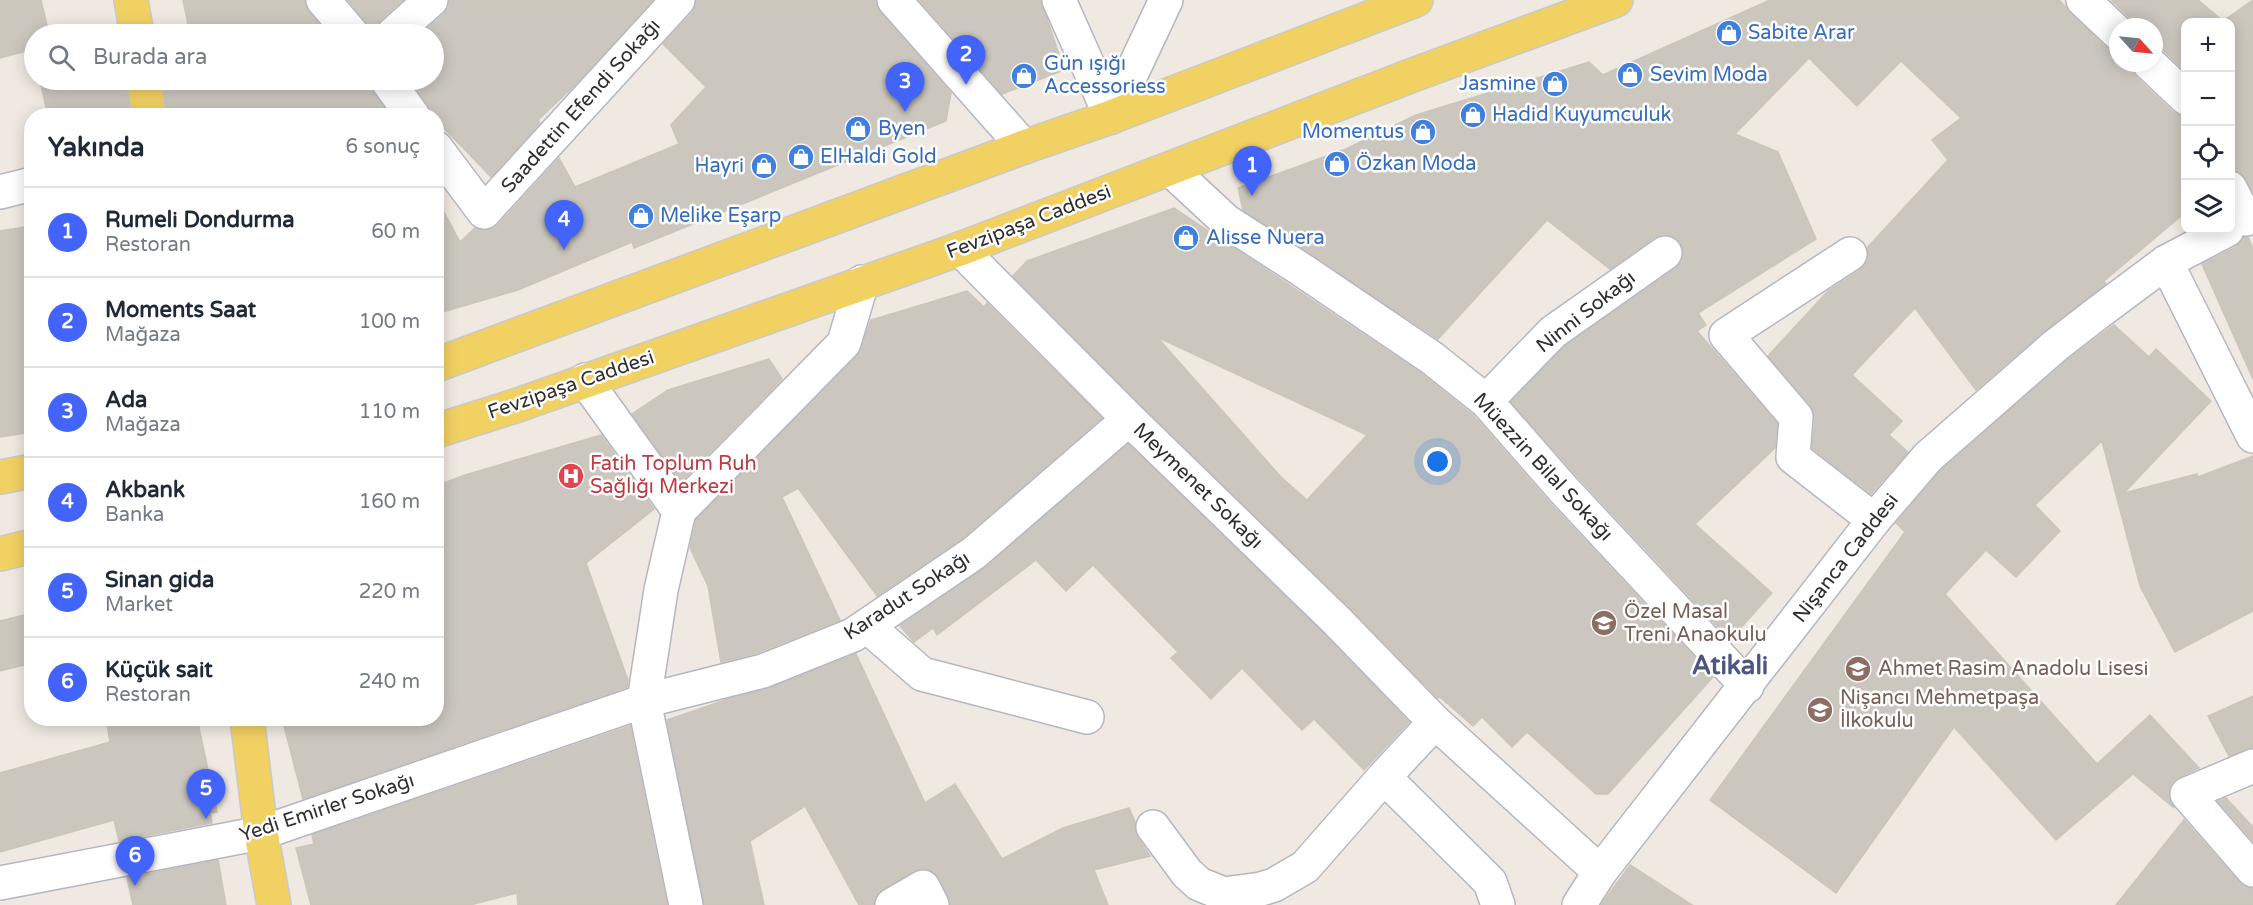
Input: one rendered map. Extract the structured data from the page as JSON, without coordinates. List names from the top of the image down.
{
  "streets": {
    "main road": ["Fevzipaşa Caddesi"],
    "street": [
      "Saadettin Efendi Sokağı",
      "Ninni Sokağı",
      "Müezzin Bilal Sokağı",
      "Meymenet Sokağı",
      "Nişanca Caddesi",
      "Karadut Sokağı",
      "Yedi Emirler Sokağı"
    ]
  },
  "crossings": [
    ["Fevzipaşa Caddesi", "Müezzin Bilal Sokağı"],
    ["Fevzipaşa Caddesi", "Meymenet Sokağı"],
    ["Ninni Sokağı", "Müezzin Bilal Sokağı"],
    ["Müezzin Bilal Sokağı", "Nişanca Caddesi"],
    ["Meymenet Sokağı", "Nişanca Caddesi"],
    ["Meymenet Sokağı", "Karadut Sokağı"],
    ["Karadut Sokağı", "Yedi Emirler Sokağı"]
  ],
  "districts": ["Atikali"],
  "places": {
    "shop": [
      "Sabite Arar",
      "Sevim Moda",
      "Gün ışığı Accessoriess",
      "Jasmine",
      "Hadid Kuyumculuk",
      "Byen",
      "Momentus",
      "ElHaldi Gold",
      "Özkan Moda",
      "Hayri",
      "Melike Eşarp",
      "Alisse Nuera"
    ],
    "hospital": ["Fatih Toplum Ruh Sağlığı Merkezi"],
    "school or university": ["Özel Masal Treni Anaokulu", "Ahmet Rasim Anadolu Lisesi", "Nişancı Mehmetpaşa İlkokulu"]
  },
  "north": "bottom right",
  "page": {
    "map_buttons": ["+", "−"],
    "search": "Burada ara",
    "pins": [
      "2",
      "3",
      "1",
      "4",
      "5",
      "6"
    ],
    "heading": ["Yakında", "6 sonuç"],
    "list": [
      {
        "mark": "1",
        "name": "Rumeli Dondurma",
        "note": "Restoran",
        "value": "60 m"
      },
      {
        "mark": "2",
        "name": "Moments Saat",
        "note": "Mağaza",
        "value": "100 m"
      },
      {
        "mark": "3",
        "name": "Ada",
        "note": "Mağaza",
        "value": "110 m"
      },
      {
        "mark": "4",
        "name": "Akbank",
        "note": "Banka",
        "value": "160 m"
      },
      {
        "mark": "5",
        "name": "Sinan gida",
        "note": "Market",
        "value": "220 m"
      },
      {
        "mark": "6",
        "name": "Küçük sait",
        "note": "Restoran",
        "value": "240 m"
      }
    ]
  }
}
